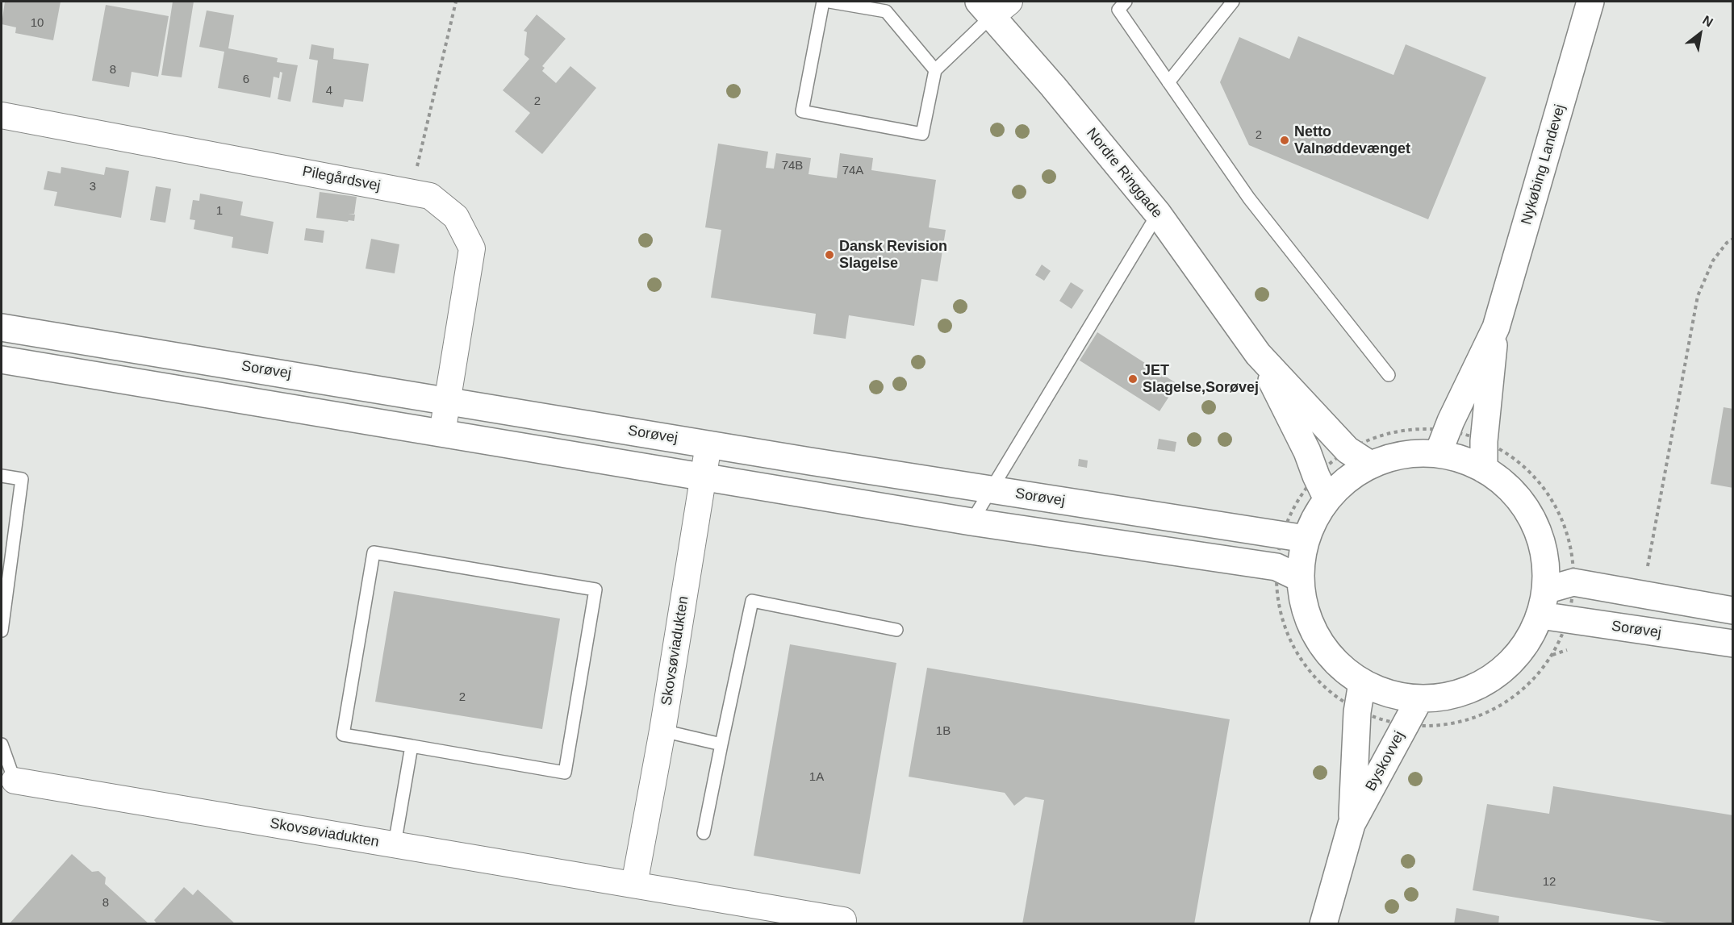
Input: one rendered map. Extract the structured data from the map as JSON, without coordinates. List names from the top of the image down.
{
  "streets": {
    "street": [
      "Nykøbing Landevej",
      "Nordre Ringgade",
      "Pilegårdsvej",
      "Sorøvej",
      "Skovsøviadukten",
      "Byskovvej"
    ]
  },
  "crossings": [
    ["Pilegårdsvej", "Sorøvej"],
    ["Sorøvej", "Skovsøviadukten"]
  ],
  "places": ["Netto Valnøddevænget", "Dansk Revision Slagelse", "JET Slagelse,Sorøvej"],
  "house_numbers": [
    "10",
    "8",
    "6",
    "4",
    "2",
    "2",
    "74B",
    "74A",
    "3",
    "1",
    "2",
    "1B",
    "1A",
    "12",
    "8"
  ],
  "north": "top right"
}
